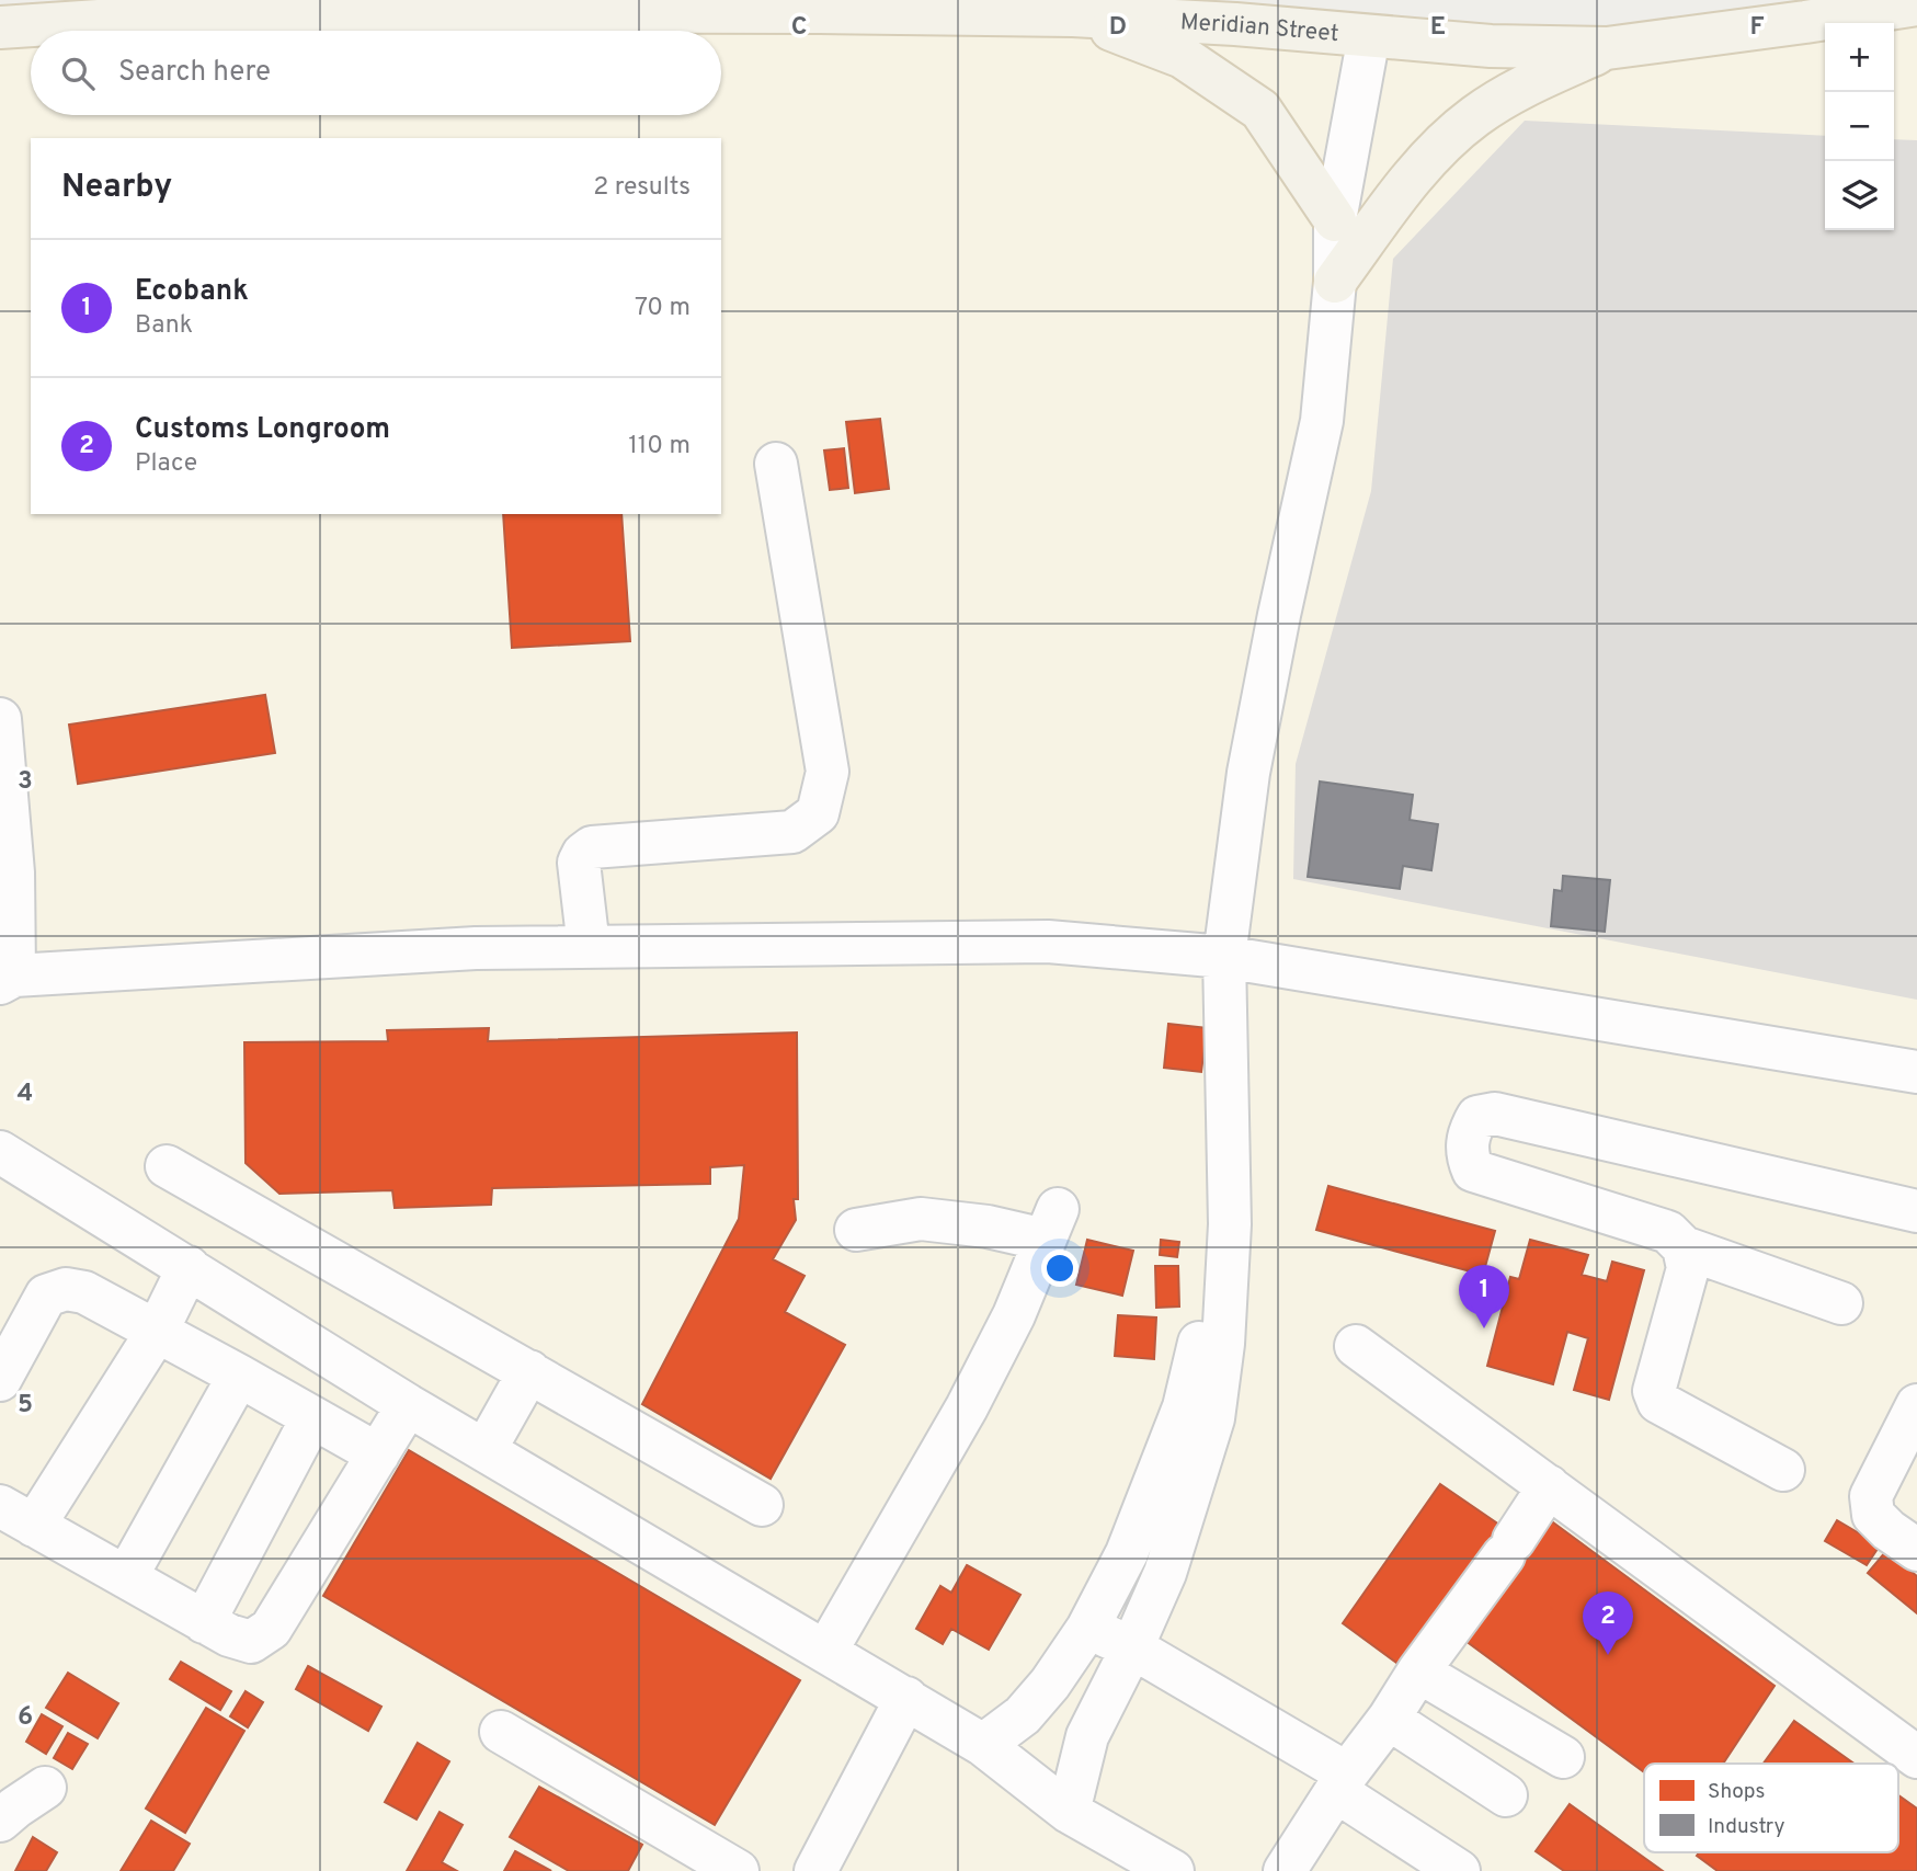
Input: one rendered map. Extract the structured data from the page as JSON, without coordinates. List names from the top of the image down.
{
  "streets": {
    "main road": ["Meridian Street"]
  },
  "legend": ["Shops", "Industry"],
  "page": {
    "map_buttons": ["+", "−"],
    "search": "Search here",
    "heading": ["Nearby", "2 results"],
    "list": [
      {
        "mark": "1",
        "name": "Ecobank",
        "note": "Bank",
        "value": "70 m"
      },
      {
        "mark": "2",
        "name": "Customs Longroom",
        "note": "Place",
        "value": "110 m"
      }
    ],
    "pins": ["1", "2"]
  },
  "grid": {
    "columns": [
      "C",
      "D",
      "E",
      "F"
    ],
    "rows": [
      "3",
      "4",
      "5",
      "6"
    ]
  }
}
